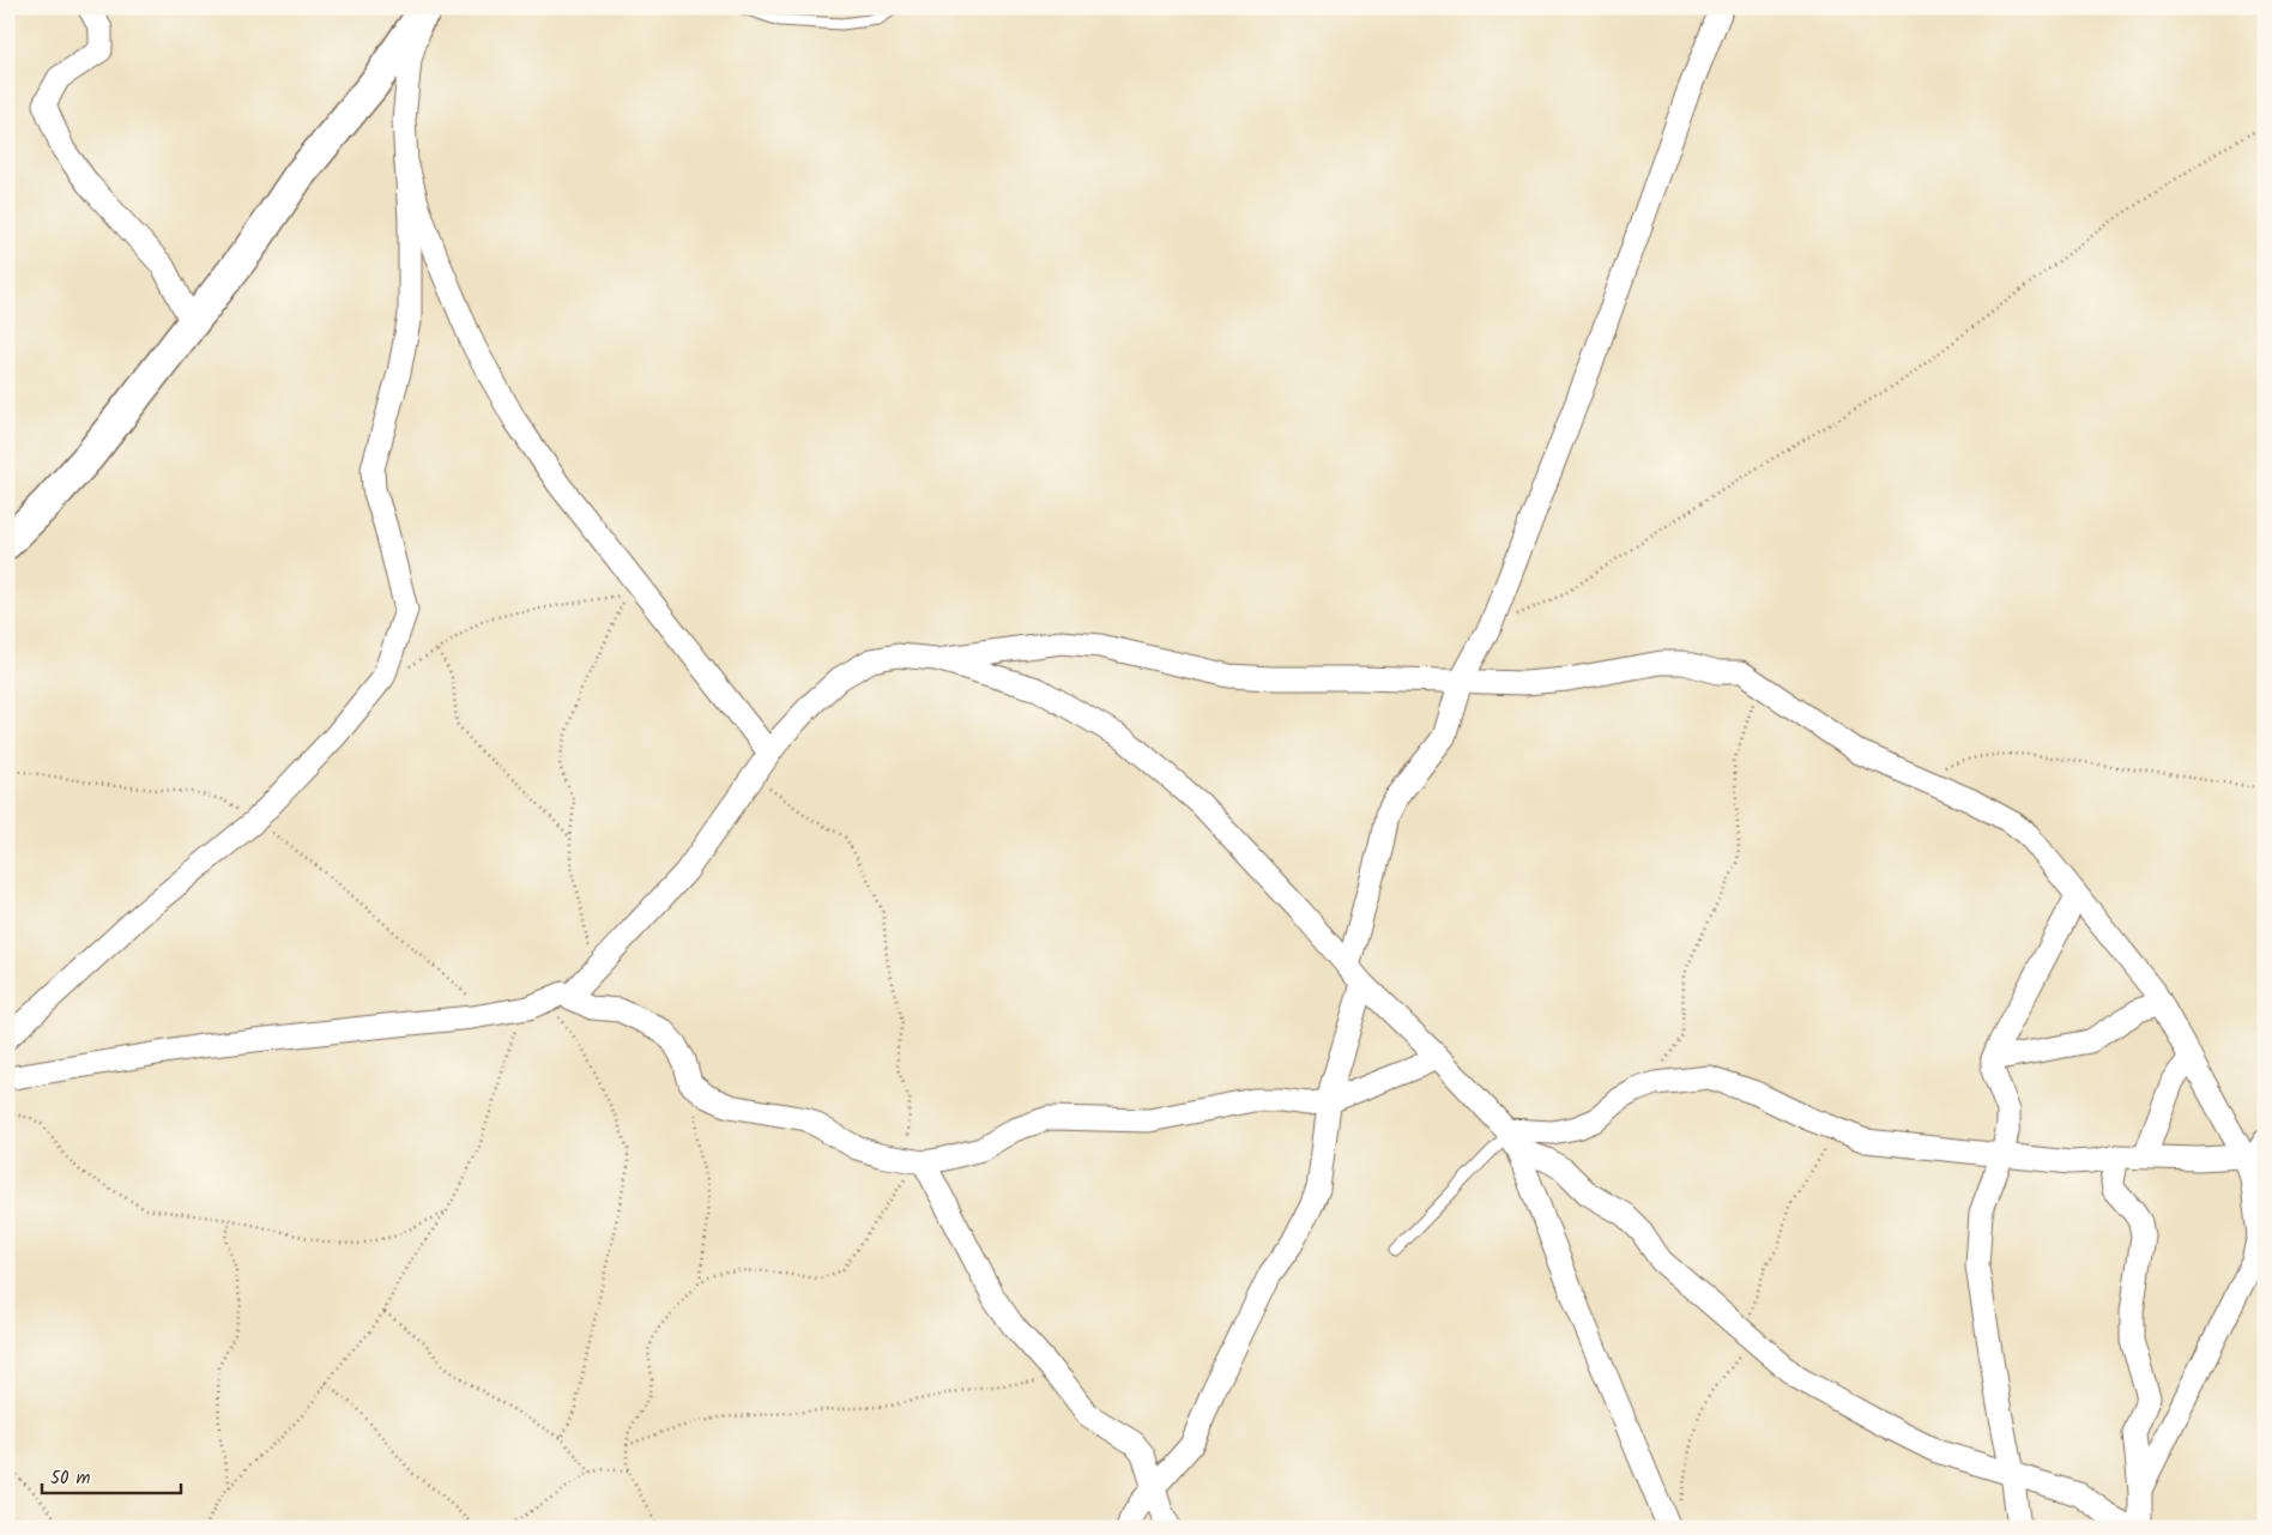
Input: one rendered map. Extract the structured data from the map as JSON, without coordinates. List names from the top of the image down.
{
  "scale_bar": "50 m"
}
